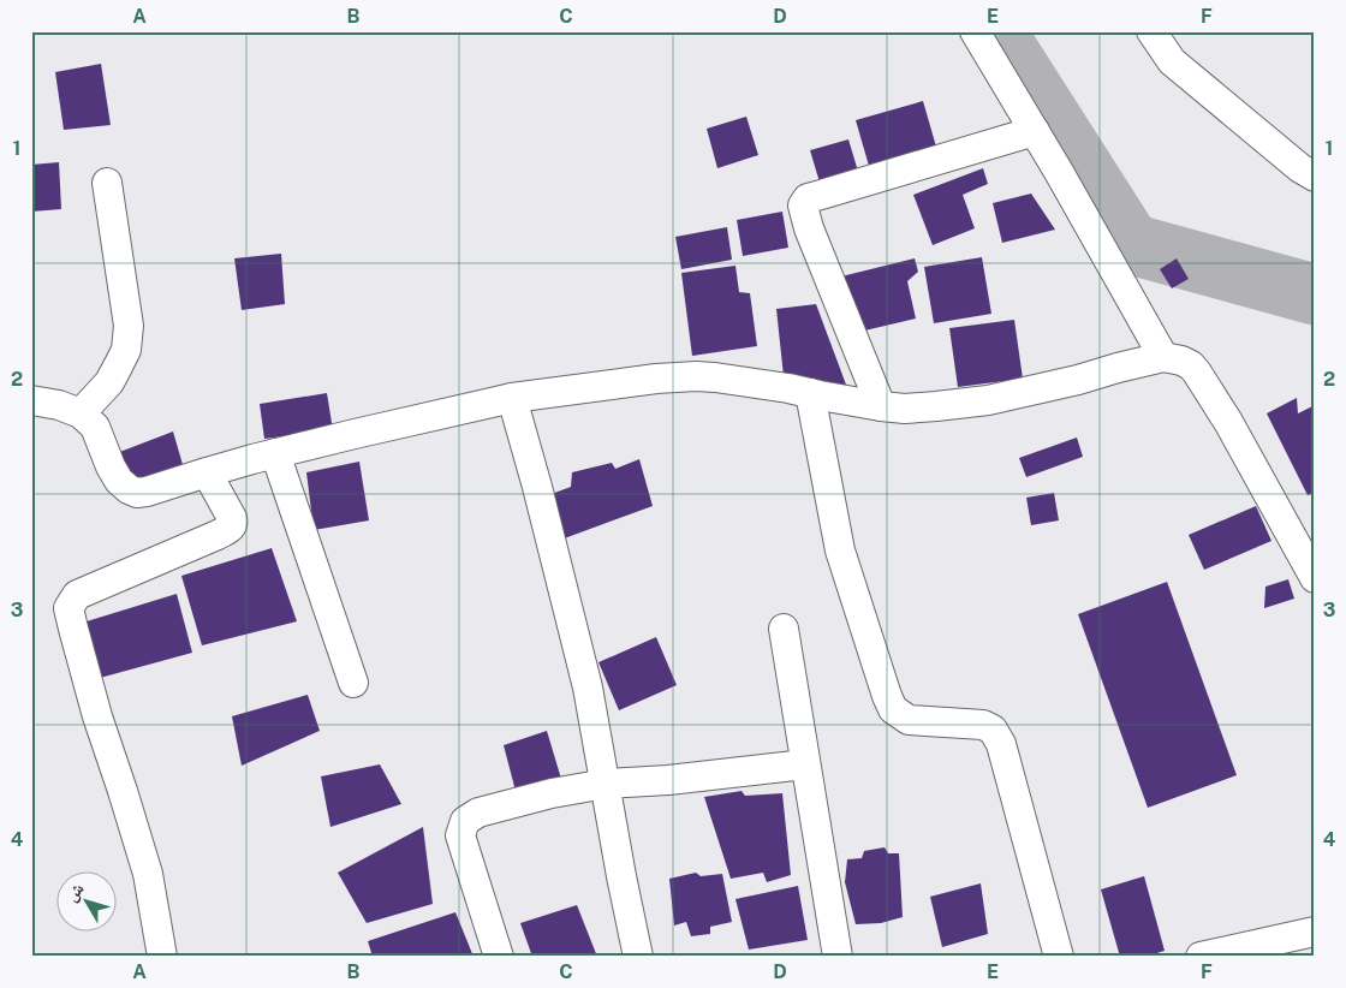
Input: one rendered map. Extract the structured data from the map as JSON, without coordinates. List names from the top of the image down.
{
  "north": "top left",
  "grid": {
    "columns": [
      "A",
      "B",
      "C",
      "D",
      "E",
      "F"
    ],
    "rows": [
      "1",
      "2",
      "3",
      "4"
    ]
  }
}
